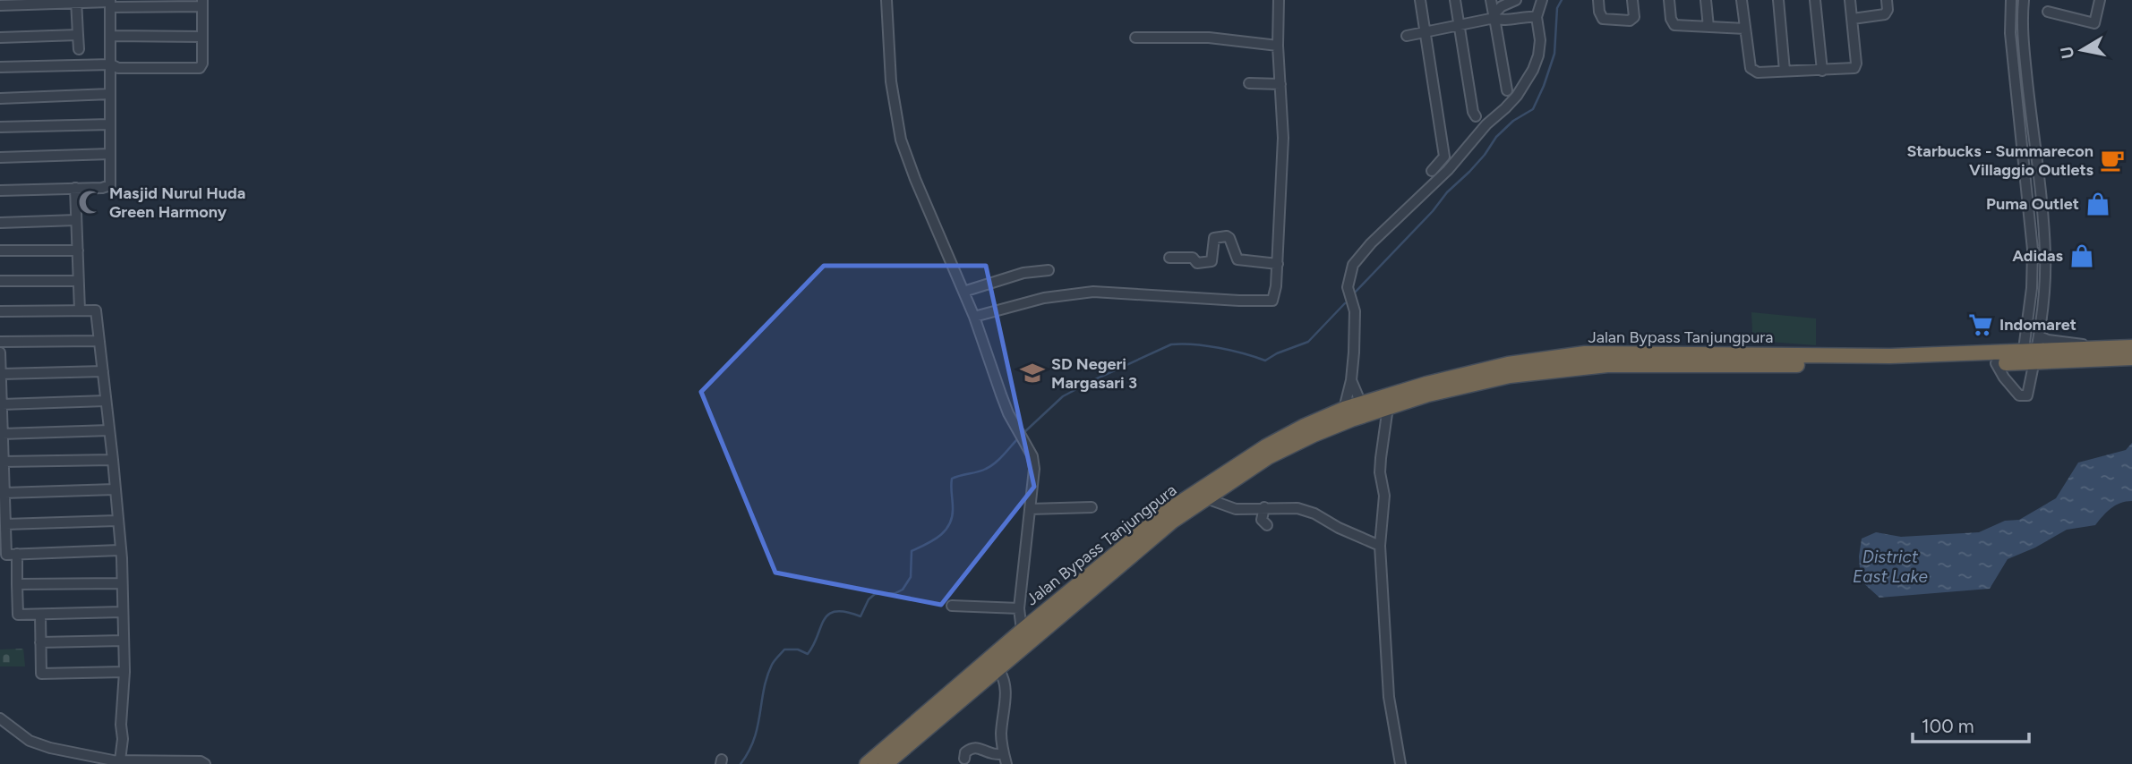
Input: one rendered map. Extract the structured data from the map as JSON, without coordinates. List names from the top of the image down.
{
  "streets": {
    "highway": ["Jalan Bypass Tanjungpura"]
  },
  "water": ["District East Lake"],
  "places": {
    "cafe": ["Starbucks - Summarecon Villaggio Outlets"],
    "mosque": ["Masjid Nurul Huda Green Harmony"],
    "shop": ["Puma Outlet", "Adidas"],
    "supermarket": ["Indomaret"],
    "school or university": ["SD Negeri Margasari 3"]
  },
  "scale_bar": "100 m",
  "north": "left"
}
